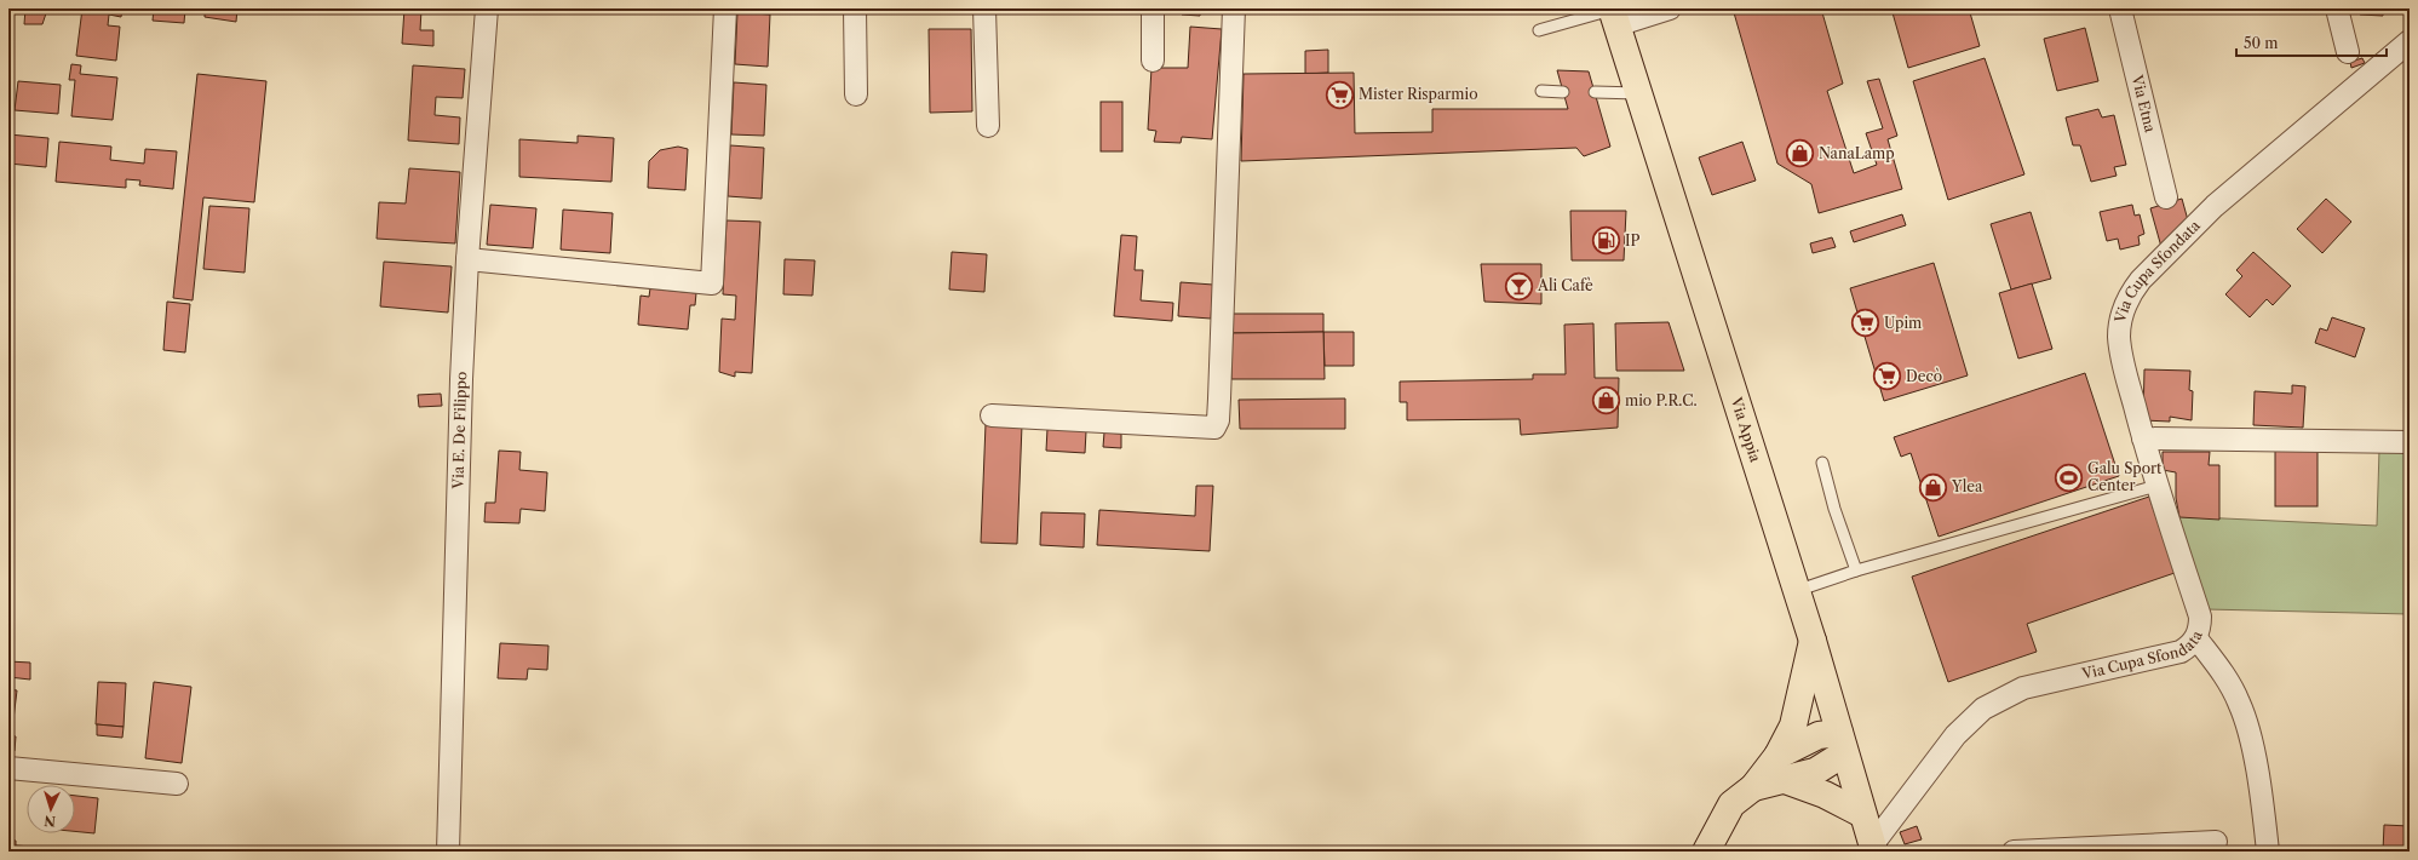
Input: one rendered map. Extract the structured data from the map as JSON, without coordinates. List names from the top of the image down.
{
  "streets": {
    "main road": ["Via Appia"],
    "street": ["Via Etna", "Via Cupa Sfondata", "Via E. De Filippo"]
  },
  "crossings": [
    ["Via Cupa Sfondata", "Via Appia"]
  ],
  "places": {
    "supermarket": ["Mister Risparmio", "Upim", "Decò"],
    "shop": ["NanaLamp", "mio P.R.C.", "Ylea"],
    "fuel station": ["IP"],
    "bar": ["Ali Cafè"],
    "sports": ["Galu Sport Center"]
  },
  "scale_bar": "50 m",
  "north": "bottom"
}
